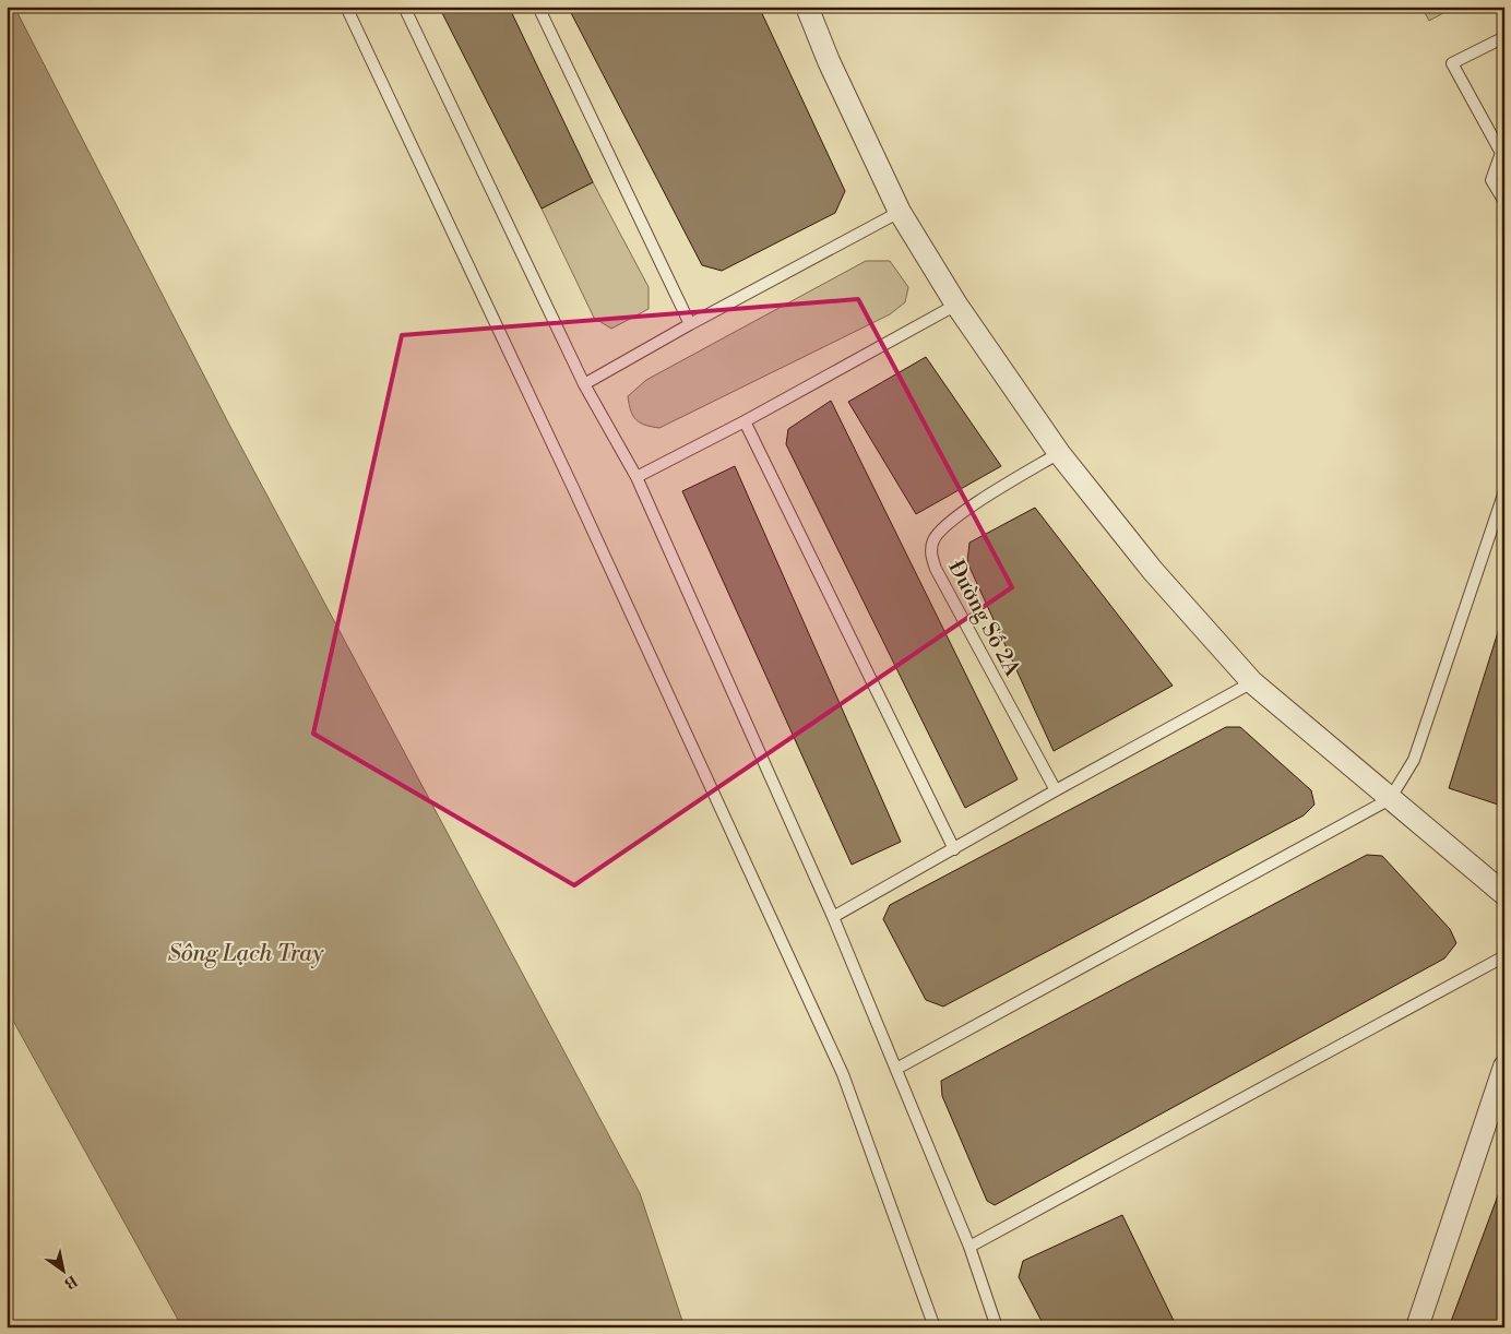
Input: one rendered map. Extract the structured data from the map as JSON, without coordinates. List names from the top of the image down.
{
  "streets": {
    "lane": ["Đường Số 2A"]
  },
  "water": ["Sông Lạch Tray"],
  "north": "bottom right"
}
